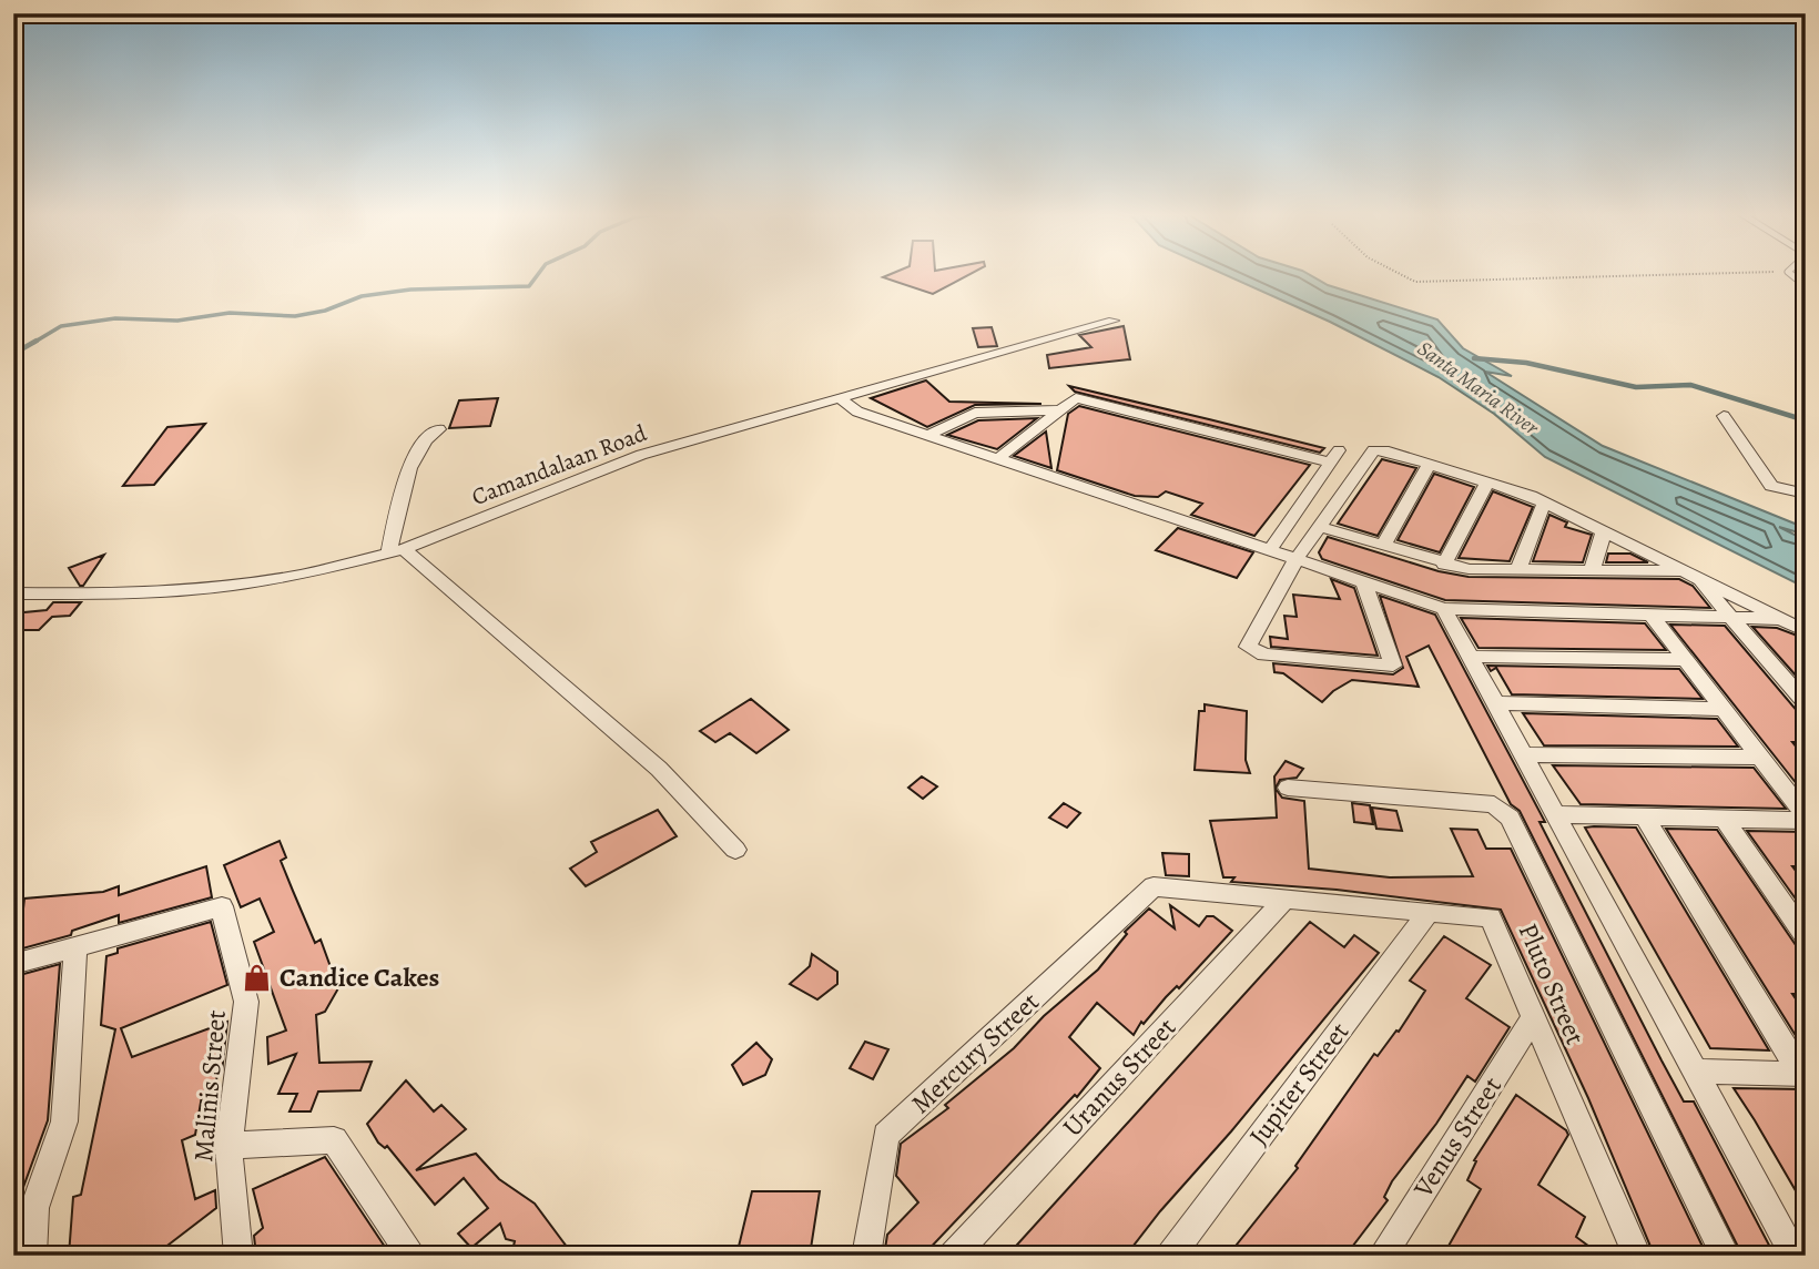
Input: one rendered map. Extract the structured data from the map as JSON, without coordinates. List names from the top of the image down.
{
  "streets": {
    "street": [
      "Camandalaan Road",
      "Pluto Street",
      "Mercury Street",
      "Uranus Street",
      "Jupiter Street",
      "Malinis Street",
      "Venus Street"
    ]
  },
  "crossings": [
    ["Pluto Street", "Mercury Street"],
    ["Pluto Street", "Uranus Street"],
    ["Pluto Street", "Jupiter Street"],
    ["Pluto Street", "Venus Street"]
  ],
  "water": ["Santa Maria River"],
  "places": {
    "shop": ["Candice Cakes"]
  }
}
